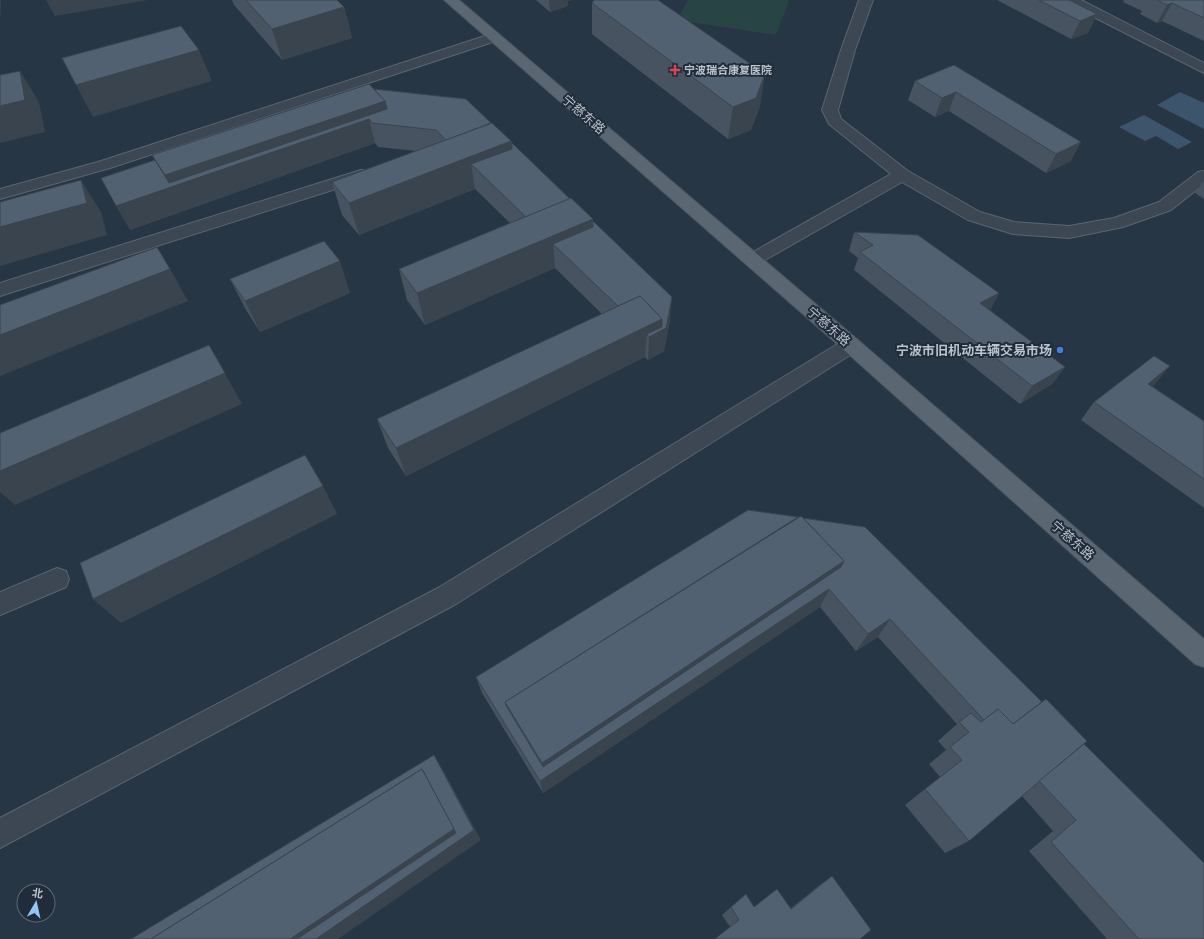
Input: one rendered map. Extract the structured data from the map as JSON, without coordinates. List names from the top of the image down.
{
  "streets": {
    "main road": ["宁慈东路"]
  },
  "places": {
    "health": ["宁波瑞合康复医院"],
    "other": ["宁波市旧机动车辆交易市场"]
  },
  "north": "top"
}
